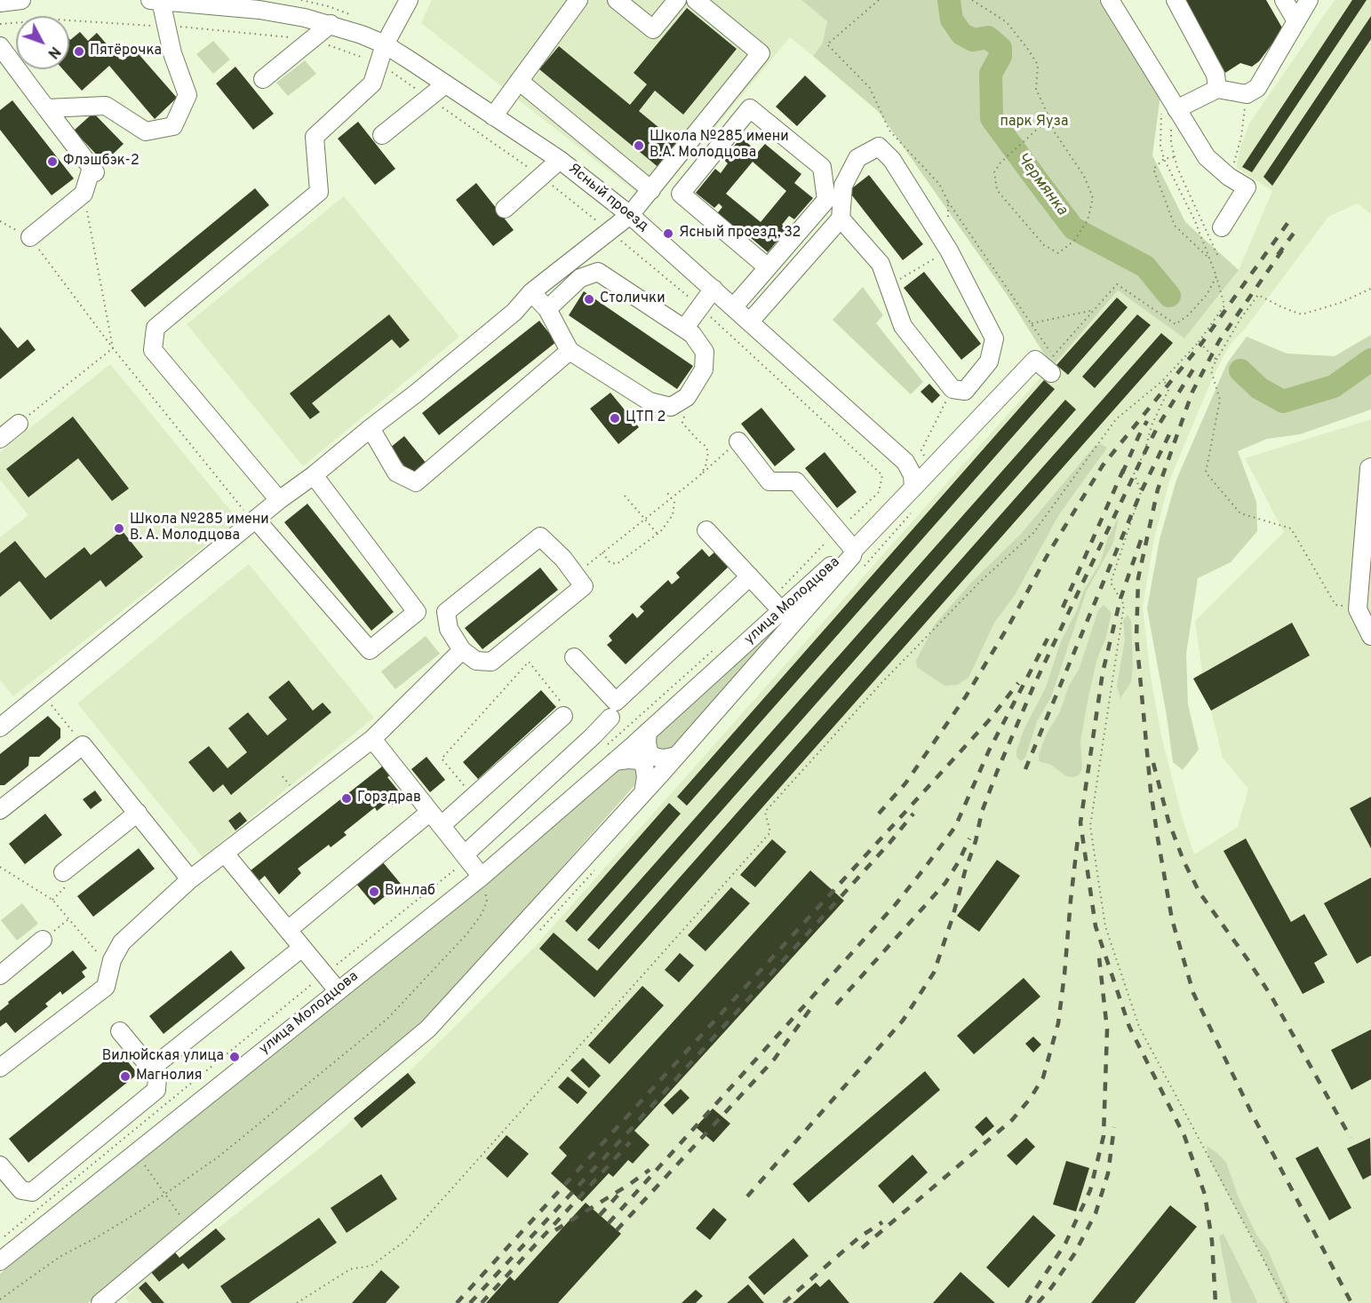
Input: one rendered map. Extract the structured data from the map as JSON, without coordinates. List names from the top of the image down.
{
  "streets": {
    "street": ["Ясный проезд", "улица Молодцова"]
  },
  "water": ["Чермянка"],
  "parks": ["парк Яуза"],
  "places": [
    "Пятёрочка",
    "Школа №285 имени В.А. Молодцова",
    "Флэшбэк-2",
    "Ясный проезд, 32",
    "Столички",
    "ЦТП 2",
    "Школа №285 имени В. А. Молодцова",
    "Горздрав",
    "Винлаб",
    "Вилюйская улица",
    "Магнолия"
  ],
  "north": "bottom right"
}
